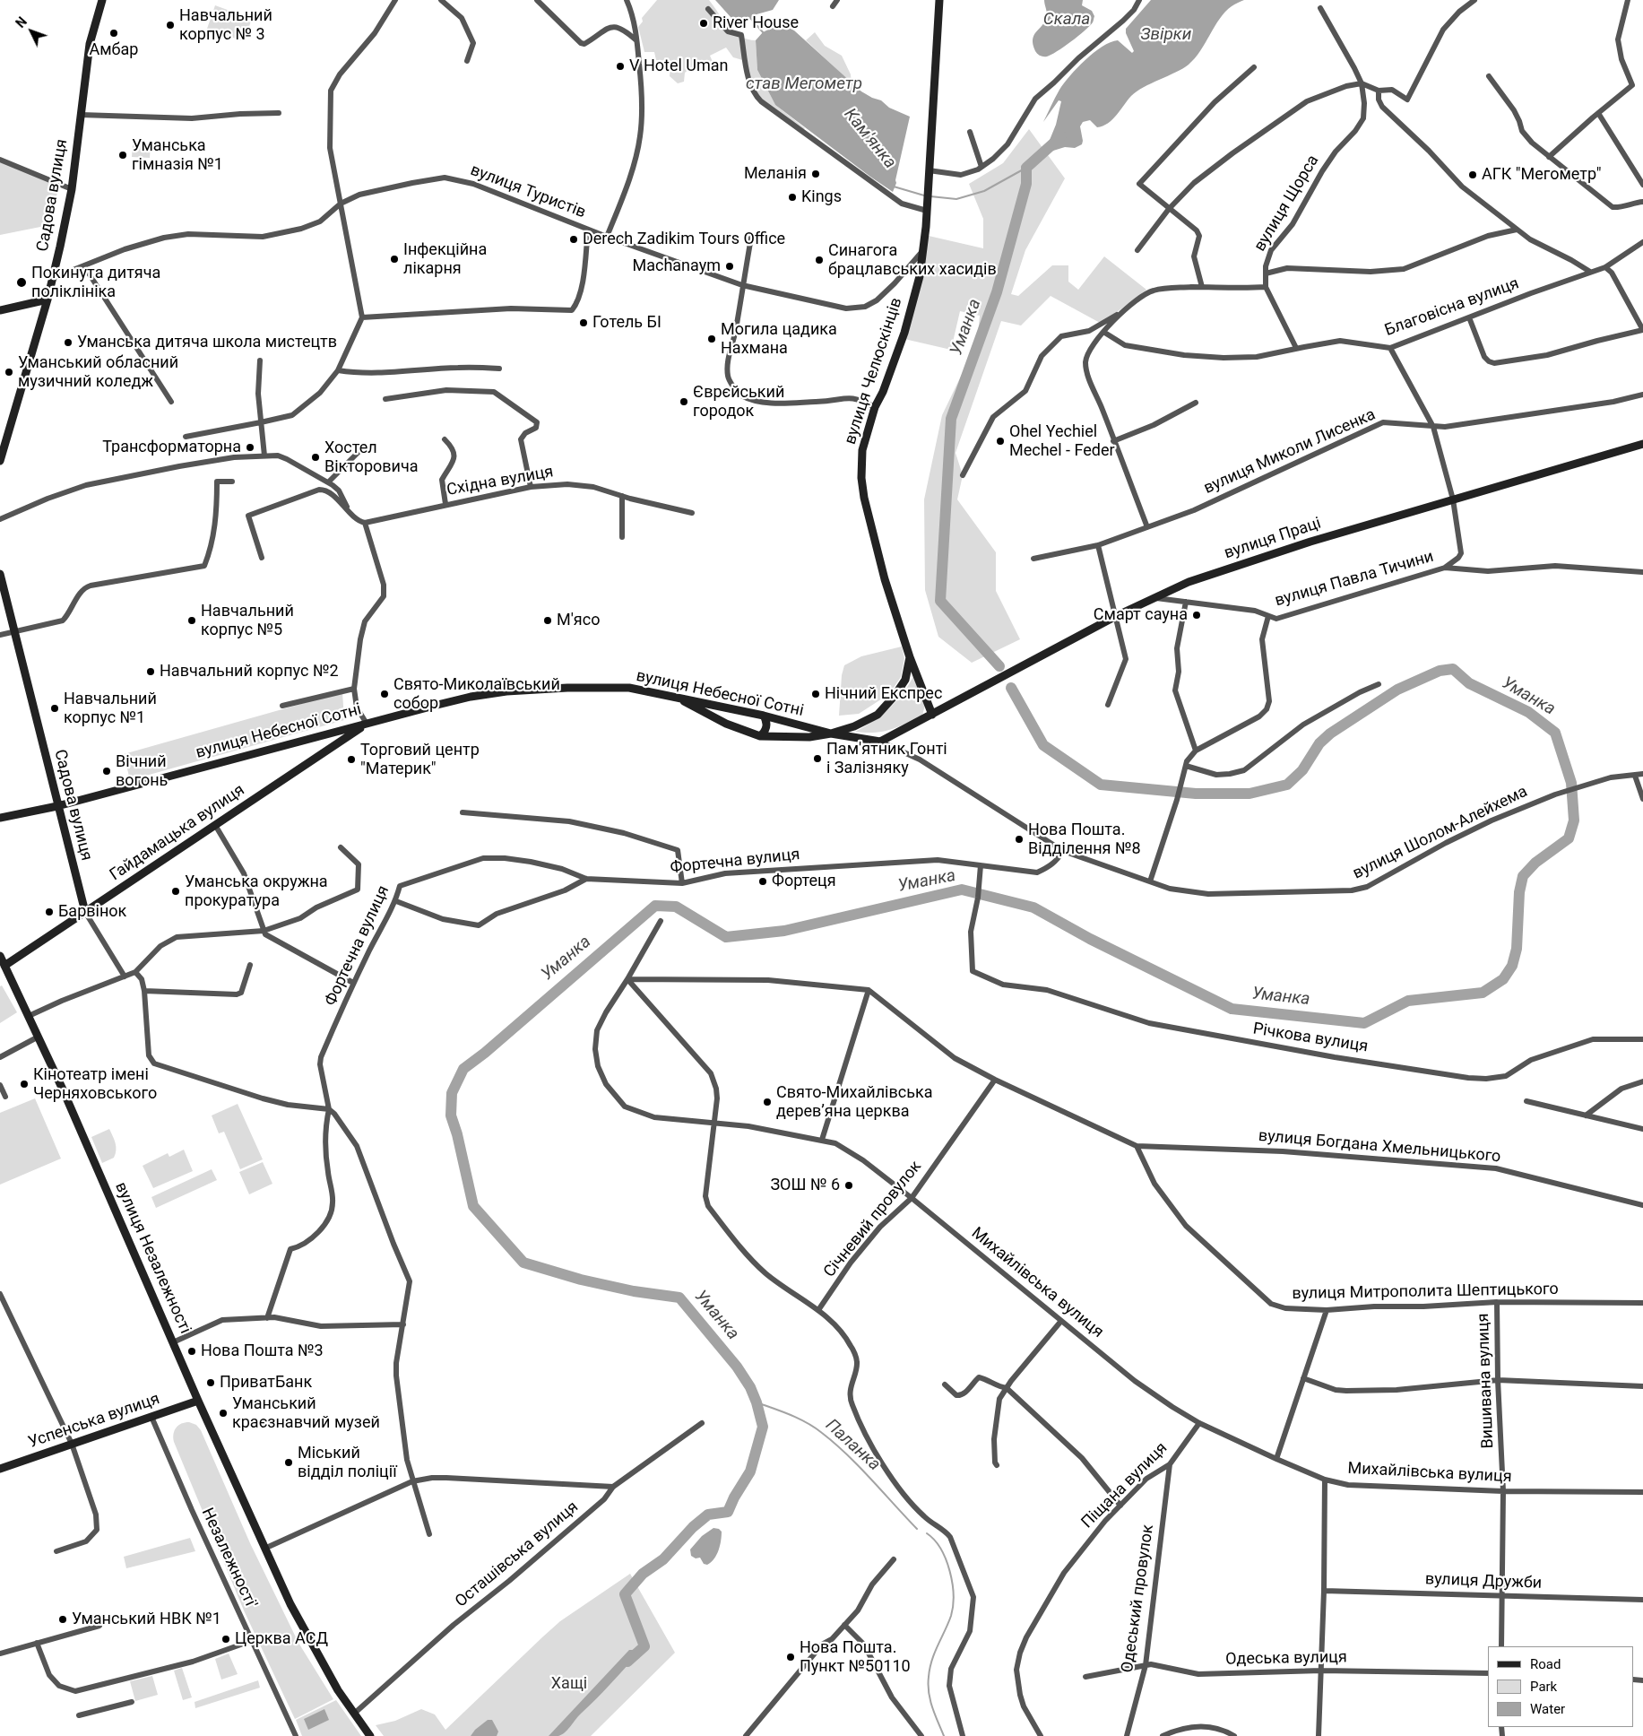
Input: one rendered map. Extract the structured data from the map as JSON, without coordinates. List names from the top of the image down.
{
  "streets": {
    "main road": [
      "Садова вулиця",
      "вулиця Челюскінців",
      "вулиця Праці",
      "вулиця Небесної Сотні",
      "Гайдамацька вулиця",
      "вулиця Незалежності",
      "Успенська вулиця"
    ],
    "street": [
      "вулиця Туристів",
      "вулиця Щорса",
      "Благовісна вулиця",
      "вулиця Миколи Лисенка",
      "Східна вулиця",
      "вулиця Павла Тичини",
      "вулиця Шолом-Алейхема",
      "Фортечна вулиця",
      "Річкова вулиця",
      "вулиця Богдана Хмельницького",
      "Січневий провулок",
      "Михайлівська вулиця",
      "вулиця Митрополита Шептицького",
      "Вишивана вулиця",
      "Піщана вулиця",
      "Осташівська вулиця",
      "Незалежності'",
      "вулиця Дружби",
      "Одеський провулок",
      "Одеська вулиця"
    ]
  },
  "crossings": [
    ["вулиця Туристів", "Садова вулиця"],
    ["вулиця Туристів", "вулиця Челюскінців"],
    ["Садова вулиця", "вулиця Небесної Сотні"],
    ["Садова вулиця", "Гайдамацька вулиця"],
    ["вулиця Челюскінців", "вулиця Праці"],
    ["вулиця Праці", "вулиця Павла Тичини"],
    ["вулиця Праці", "вулиця Шолом-Алейхема"],
    ["вулиця Небесної Сотні", "Гайдамацька вулиця"],
    ["Гайдамацька вулиця", "вулиця Незалежності"],
    ["вулиця Шолом-Алейхема", "Фортечна вулиця"],
    ["Фортечна вулиця", "Річкова вулиця"],
    ["вулиця Богдана Хмельницького", "вулиця Митрополита Шептицького"],
    ["Січневий провулок", "Михайлівська вулиця"],
    ["вулиця Незалежності", "Успенська вулиця"],
    ["вулиця Незалежності", "Осташівська вулиця"],
    ["Михайлівська вулиця", "Вишивана вулиця"],
    ["Михайлівська вулиця", "Піщана вулиця"],
    ["вулиця Митрополита Шептицького", "Вишивана вулиця"],
    ["Вишивана вулиця", "вулиця Дружби"],
    ["Успенська вулиця", "Незалежності'"],
    ["Піщана вулиця", "Одеський провулок"],
    ["Одеський провулок", "Одеська вулиця"]
  ],
  "water": [
    "Скала",
    "Звірки",
    "став Мегометр",
    "Кам'янка",
    "Уманка",
    "Паланка"
  ],
  "parks": ["Хащі"],
  "places": [
    "River House",
    "Навчальний корпус № 3",
    "Амбар",
    "V Hotel Uman",
    "Уманська гімназія №1",
    "Меланія",
    "АГК \"Мегометр\"",
    "Kings",
    "Derech Zadikim Tours Office",
    "Інфекційна лікарня",
    "Синагога брацлавських хасидів",
    "Machanaym",
    "Покинута дитяча поліклініка",
    "Готель БІ",
    "Могила цадика Нахмана",
    "Уманська дитяча школа мистецтв",
    "Уманський обласний музичний коледж",
    "Єврєйський городок",
    "Ohel Yechiel Mechel - Feder",
    "Трансформаторна",
    "Хостел Вікторовича",
    "Смарт сауна",
    "Навчальний корпус №5",
    "М'ясо",
    "Навчальний корпус №2",
    "Свято-Миколаївський собор",
    "Нічний Експрес",
    "Навчальний корпус №1",
    "Пам'ятник Гонті і Залізняку",
    "Торговий центр \"Материк\"",
    "Вічний вогонь",
    "Нова Пошта. Відділення №8",
    "Фортеця",
    "Уманська окружна прокуратура",
    "Барвінок",
    "Кінотеатр імені Черняховського",
    "Свято-Михайлівська деревʼяна церква",
    "ЗОШ № 6",
    "Нова Пошта №3",
    "ПриватБанк",
    "Уманський краєзнавчий музей",
    "Міський відділ поліції",
    "Уманський НВК №1",
    "Церква АСД",
    "Нова Пошта. Пункт №50110"
  ],
  "legend": ["Road", "Park", "Water"],
  "north": "top left"
}
